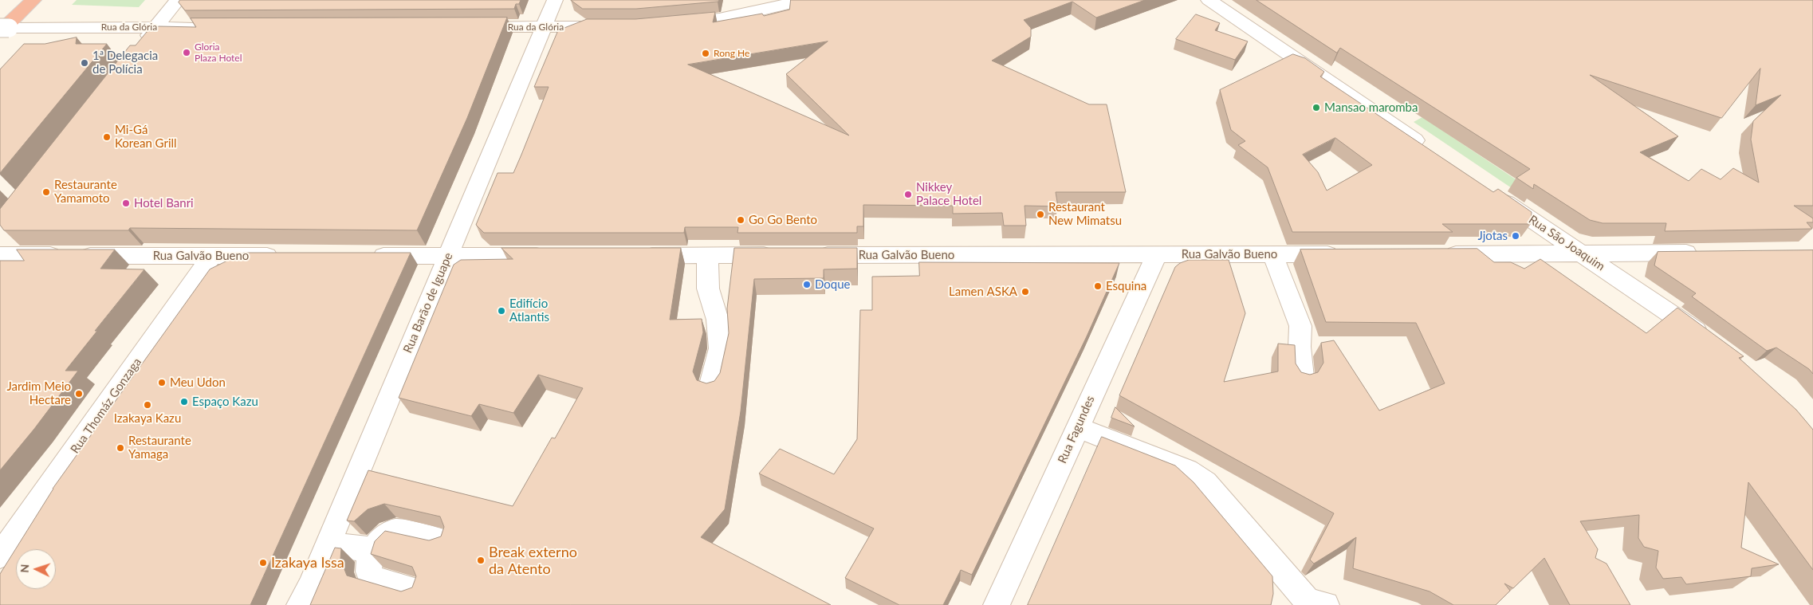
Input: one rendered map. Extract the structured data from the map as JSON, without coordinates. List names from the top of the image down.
{
  "streets": {
    "street": [
      "Rua da Glória",
      "Rua São Joaquim",
      "Rua Galvão Bueno",
      "Rua Barão de Iguape",
      "Rua Thomáz Gonzaga",
      "Rua Fagundes"
    ]
  },
  "crossings": [
    ["Rua da Glória", "Rua Barão de Iguape"],
    ["Rua Galvão Bueno", "Rua Thomáz Gonzaga"],
    ["Rua Galvão Bueno", "Rua Fagundes"]
  ],
  "places": [
    "Gloria Plaza Hotel",
    "Rong He",
    "1ª Delegacia de Polícia",
    "Mansao maromba",
    "Mi-Gá Korean Grill",
    "Restaurante Yamamoto",
    "Nikkey Palace Hotel",
    "Hotel Banri",
    "Restaurant New Mimatsu",
    "Go Go Bento",
    "Jjotas",
    "Doque",
    "Esquina",
    "Lamen ASKA",
    "Edifício Atlantis",
    "Meu Udon",
    "Jardim Meio Hectare",
    "Espaço Kazu",
    "Izakaya Kazu",
    "Restaurante Yamaga",
    "Break externo da Atento",
    "Izakaya Issa"
  ],
  "north": "left"
}
